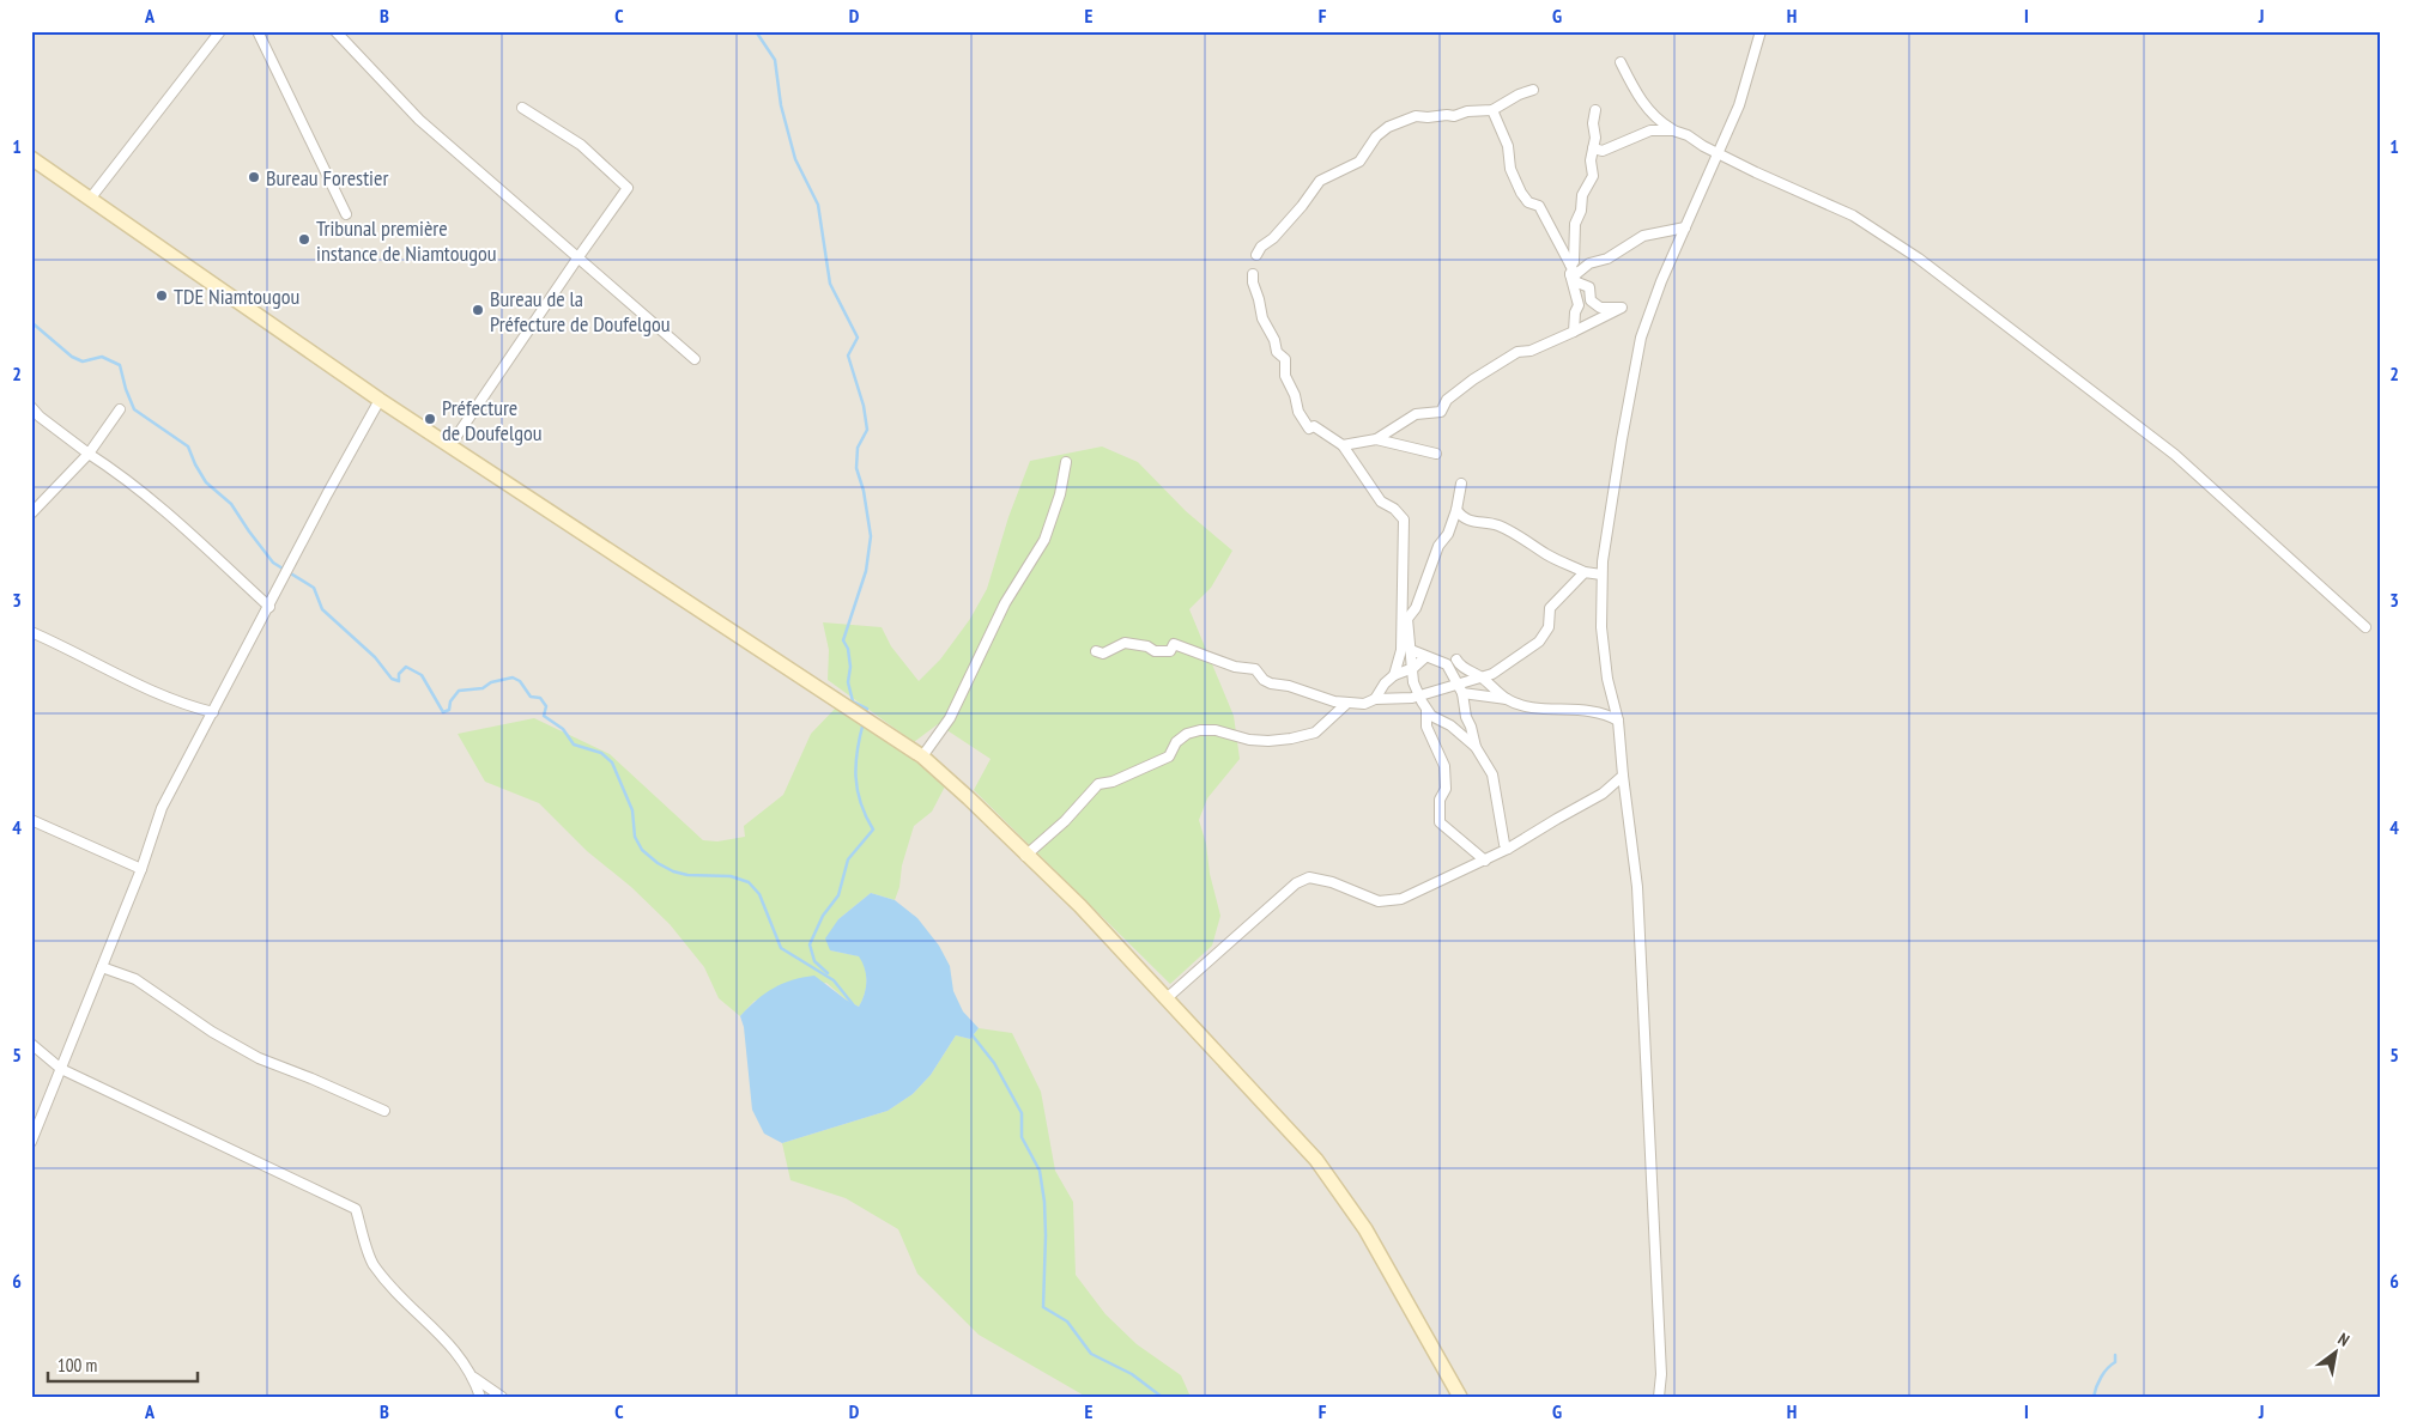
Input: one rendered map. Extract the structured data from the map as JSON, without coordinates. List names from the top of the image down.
{
  "places": [
    "Bureau Forestier",
    "Tribunal première instance de Niamtougou",
    "TDE Niamtougou",
    "Bureau de la Préfecture de Doufelgou",
    "Préfecture de Doufelgou"
  ],
  "scale_bar": "100 m",
  "north": "top right",
  "grid": {
    "columns": [
      "A",
      "B",
      "C",
      "D",
      "E",
      "F",
      "G",
      "H",
      "I",
      "J"
    ],
    "rows": [
      "1",
      "2",
      "3",
      "4",
      "5",
      "6"
    ]
  }
}
